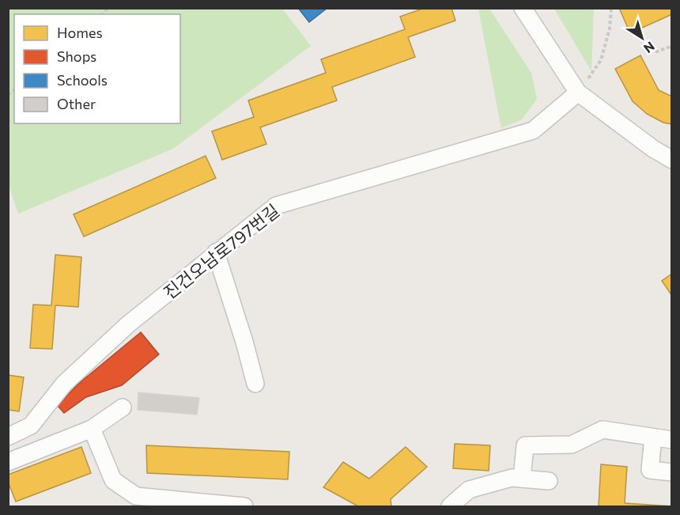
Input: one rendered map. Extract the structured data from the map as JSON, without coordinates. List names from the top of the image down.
{
  "streets": {
    "street": ["진건오남로797번길"]
  },
  "legend": [
    "Homes",
    "Shops",
    "Schools",
    "Other"
  ],
  "north": "bottom right"
}
